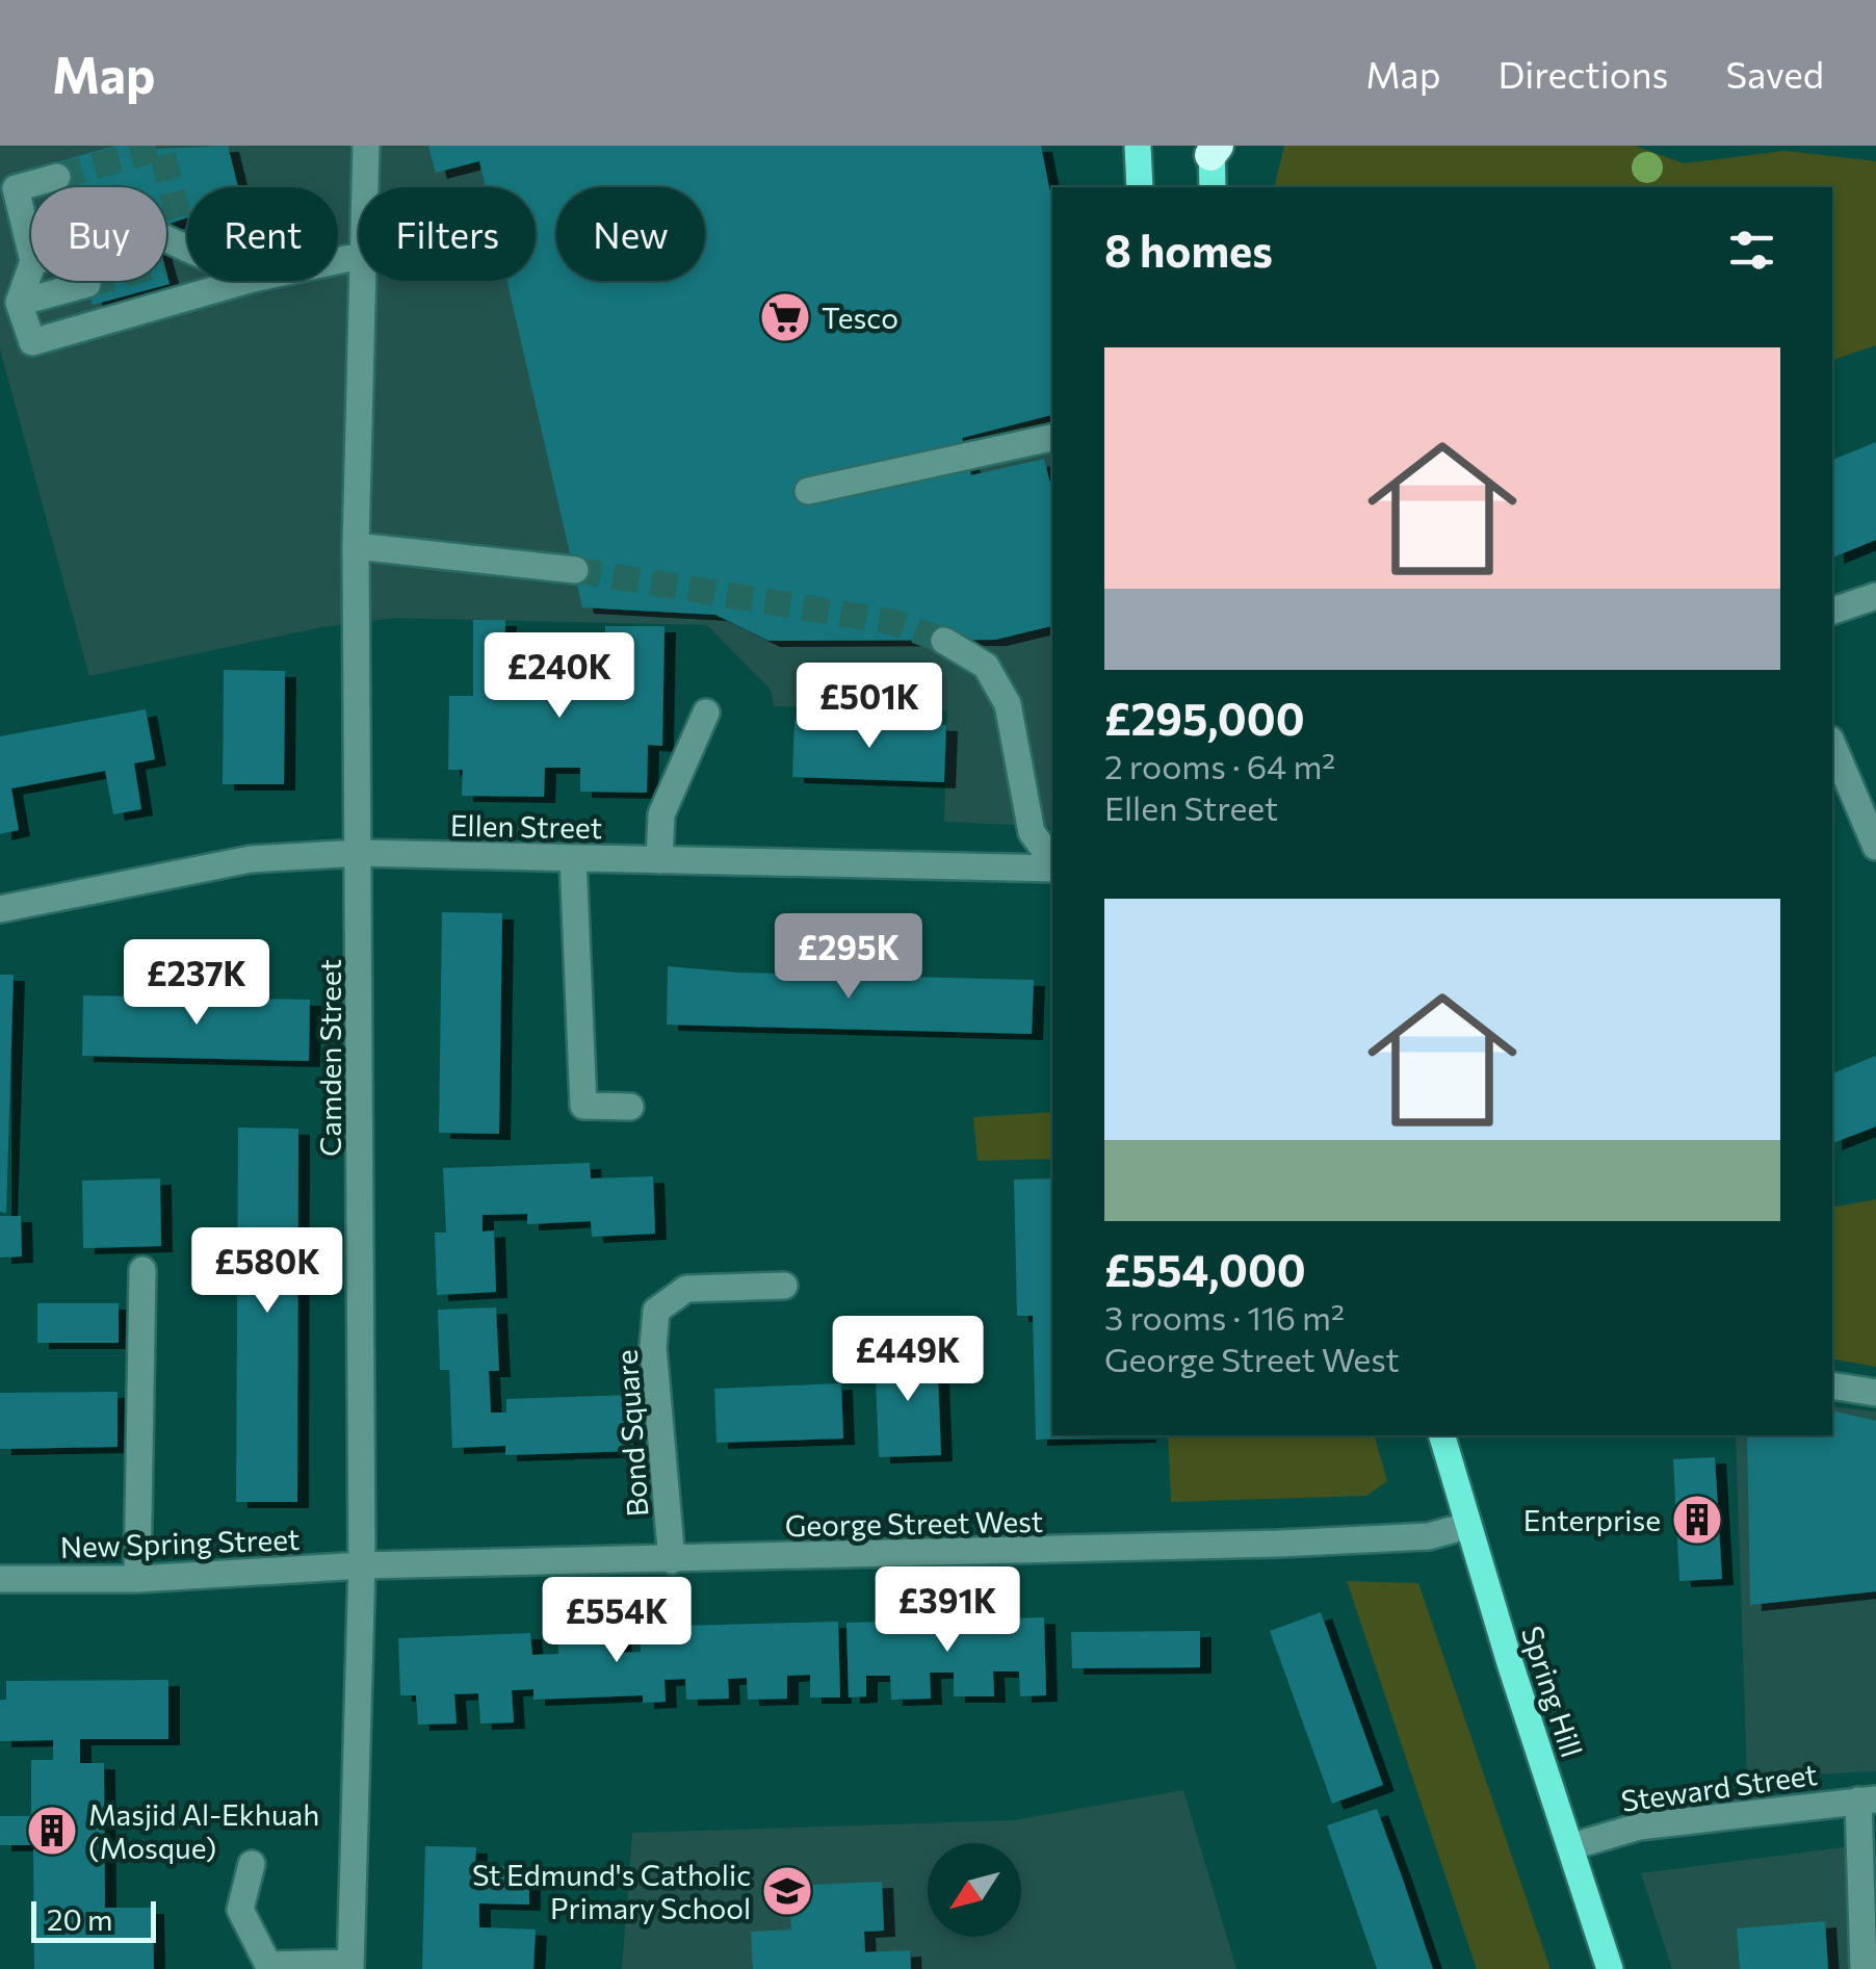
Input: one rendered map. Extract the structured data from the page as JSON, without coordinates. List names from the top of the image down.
{
  "streets": {
    "main road": ["Spring Hill"],
    "street": [
      "Ellen Street",
      "Camden Street",
      "Bond Square",
      "George Street West",
      "New Spring Street",
      "Steward Street"
    ]
  },
  "crossings": [
    ["Ellen Street", "Camden Street"],
    ["Camden Street", "George Street West"],
    ["Camden Street", "New Spring Street"],
    ["Bond Square", "George Street West"],
    ["George Street West", "New Spring Street"],
    ["George Street West", "Spring Hill"],
    ["Spring Hill", "Steward Street"]
  ],
  "places": {
    "supermarket": ["Tesco"],
    "building": ["Enterprise", "Masjid Al-Ekhuah (Mosque)"],
    "school or university": ["St Edmund's Catholic Primary School"]
  },
  "scale_bar": "20 m",
  "north": "bottom left",
  "page": {
    "header": "Map",
    "nav": ["Map", "Directions", "Saved"],
    "chip": [
      "Buy",
      "Rent",
      "Filters",
      "New"
    ],
    "heading": "8 homes",
    "list": [
      {
        "name": "£295,000",
        "note": "2 rooms · 64 m² · Ellen Street"
      },
      {
        "name": "£554,000",
        "note": "3 rooms · 116 m² · George Street West"
      }
    ],
    "price": [
      "£240K",
      "£501K",
      "£295K",
      "£237K",
      "£580K",
      "£449K",
      "£391K",
      "£554K"
    ],
    "scale": "20 m"
  }
}
